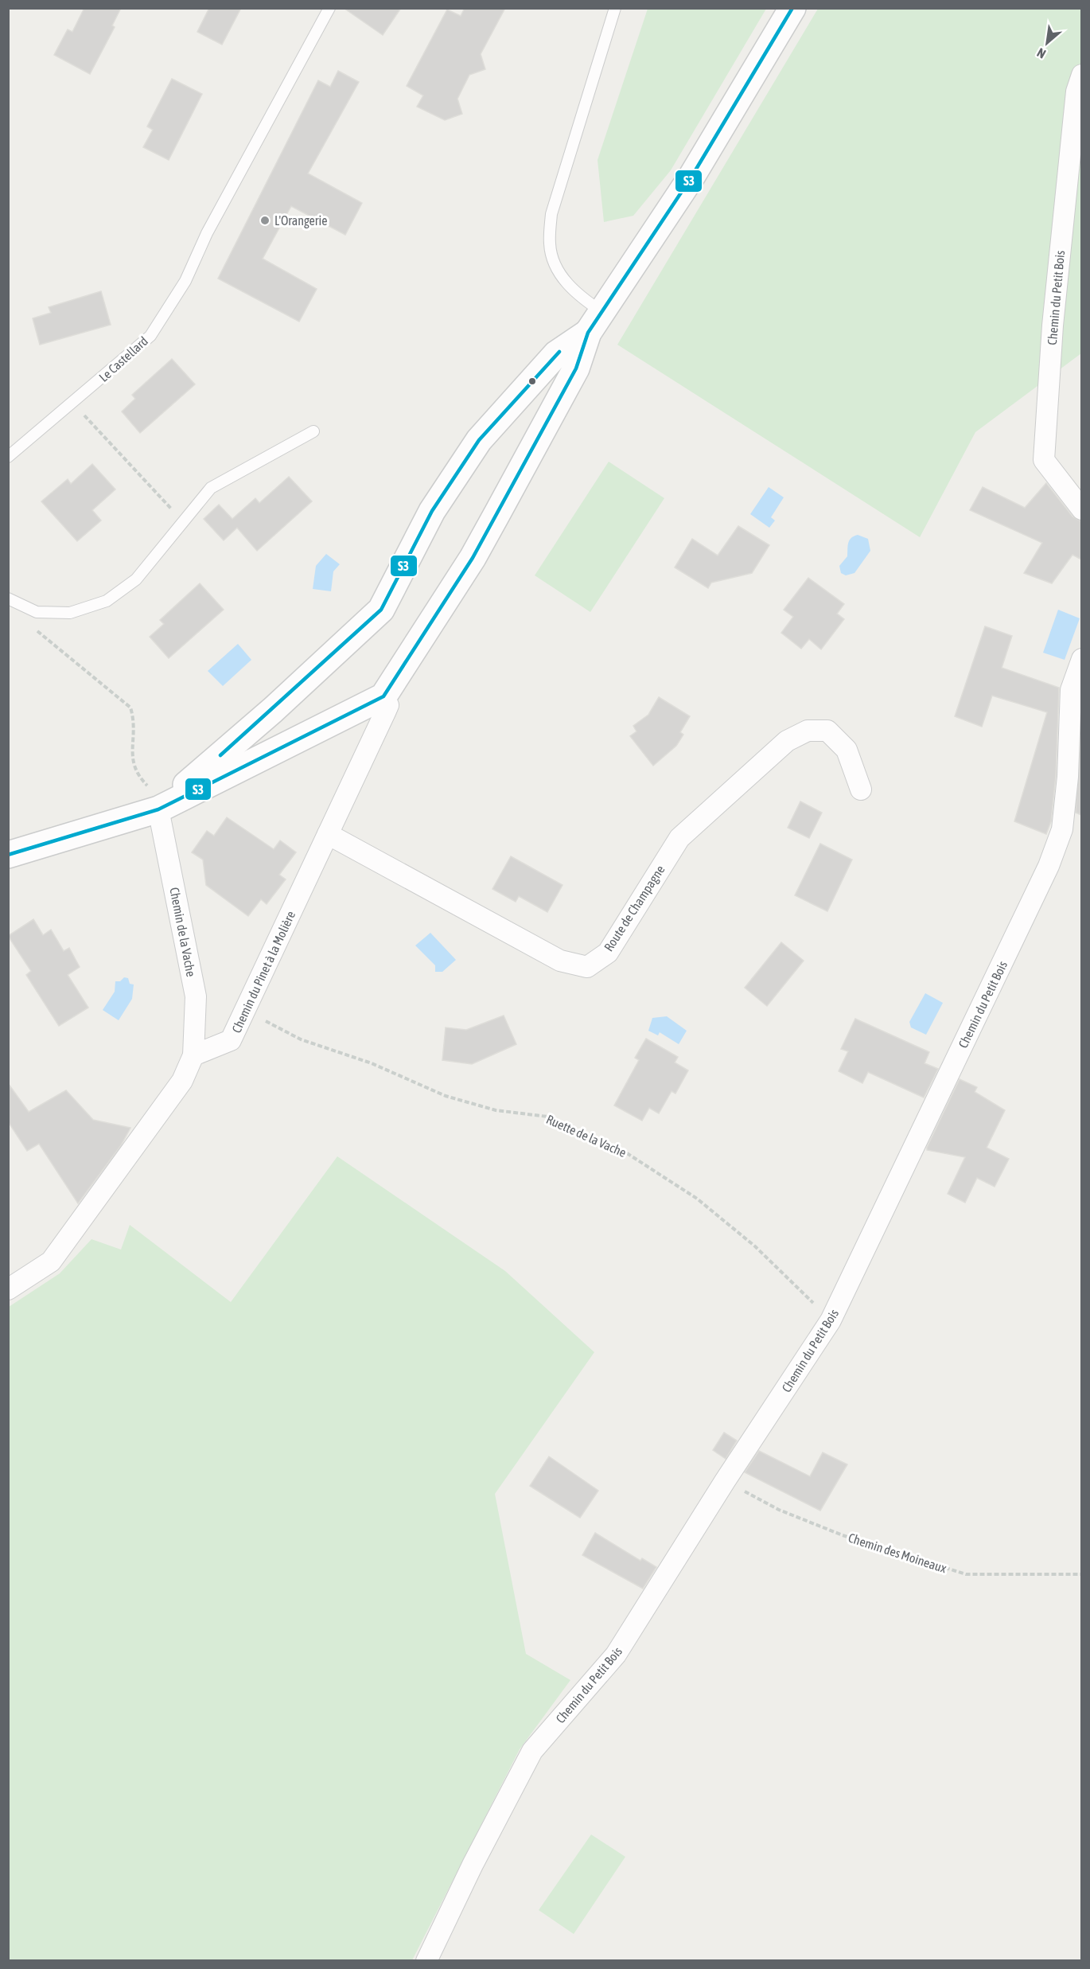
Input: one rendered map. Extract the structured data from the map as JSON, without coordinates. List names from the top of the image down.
{
  "streets": {
    "street": [
      "Chemin du Petit Bois",
      "Route de Champagne",
      "Chemin de la Vache",
      "Chemin du Pinet à la Molière"
    ],
    "lane": ["Le Castellard"],
    "path": ["Ruette de la Vache", "Chemin des Moineaux"]
  },
  "crossings": [
    ["Chemin du Petit Bois", "Ruette de la Vache"],
    ["Chemin du Petit Bois", "Chemin des Moineaux"],
    ["Route de Champagne", "Chemin du Pinet à la Molière"],
    ["Chemin de la Vache", "Chemin du Pinet à la Molière"],
    ["Chemin du Pinet à la Molière", "Ruette de la Vache"]
  ],
  "places": ["L'Orangerie"],
  "lines": ["transit line S3"],
  "north": "bottom left"
}
